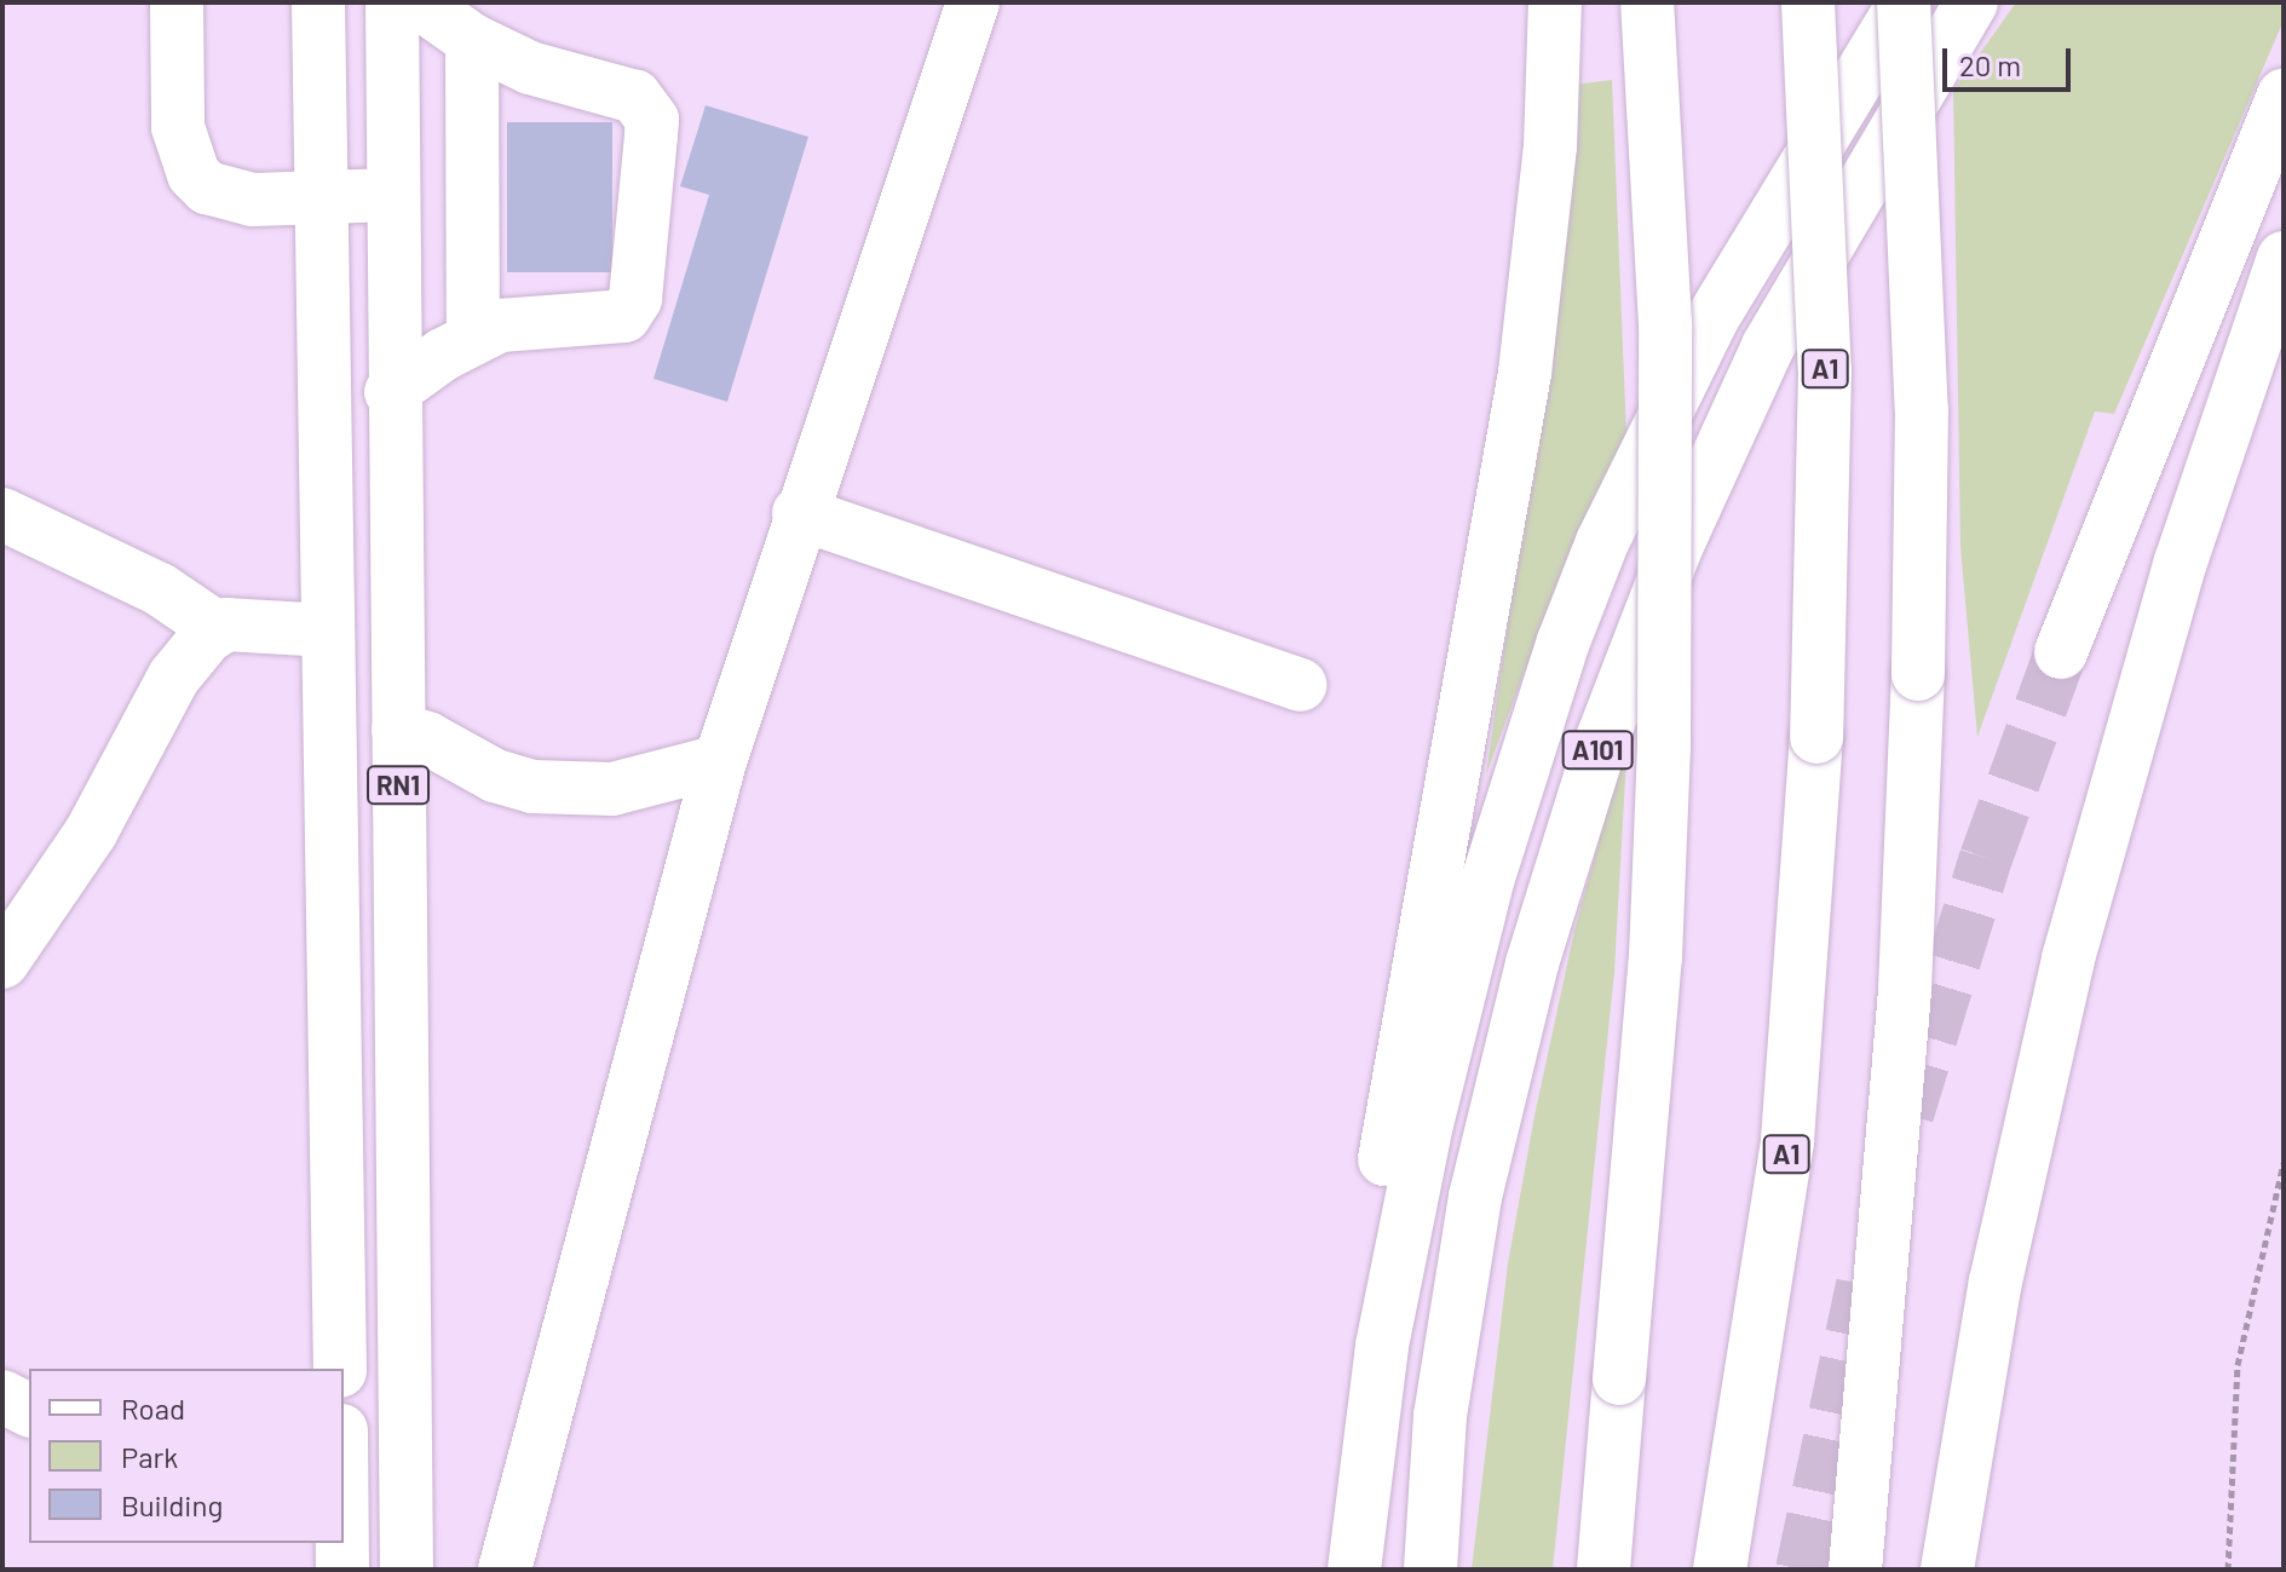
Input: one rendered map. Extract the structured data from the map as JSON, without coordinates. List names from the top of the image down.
{
  "streets": {
    "main road": ["A1", "A101", "RN1"]
  },
  "legend": ["Road", "Park", "Building"],
  "scale_bar": "20 m"
}
